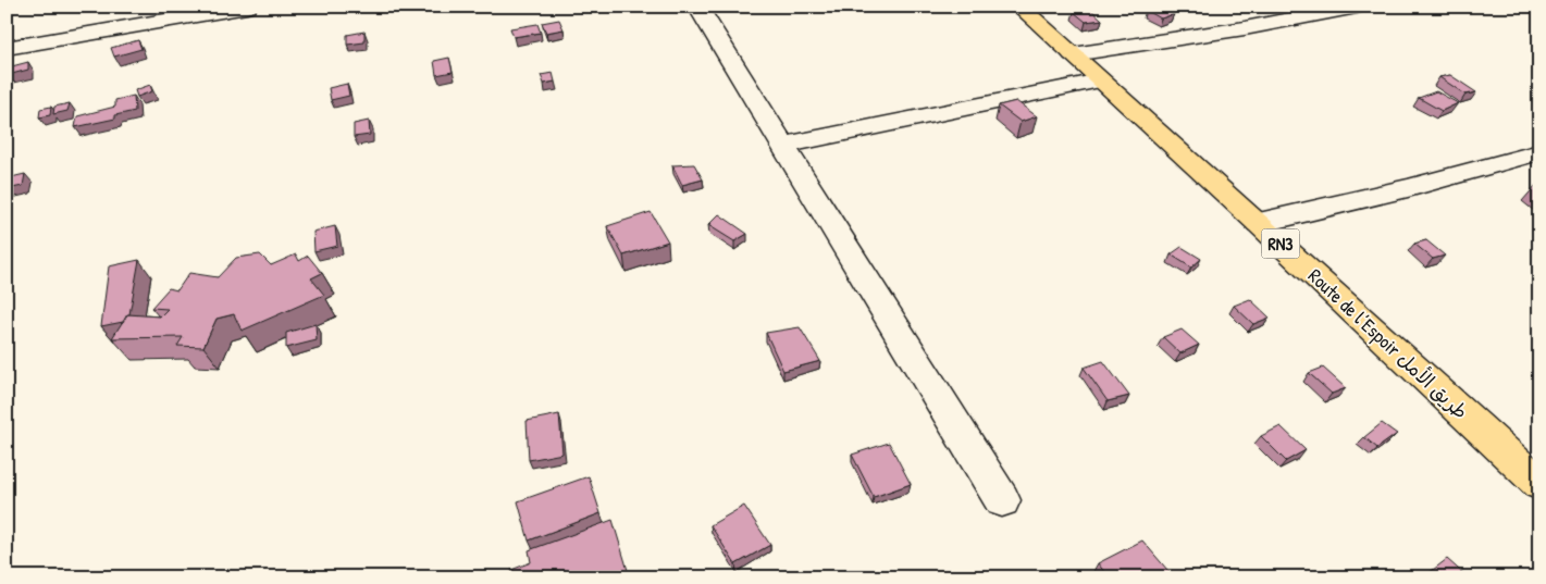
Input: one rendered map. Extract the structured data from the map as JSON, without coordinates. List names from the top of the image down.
{
  "streets": {
    "highway": ["RN3", "Route de l’Espoir طريق الأمل"]
  }
}
